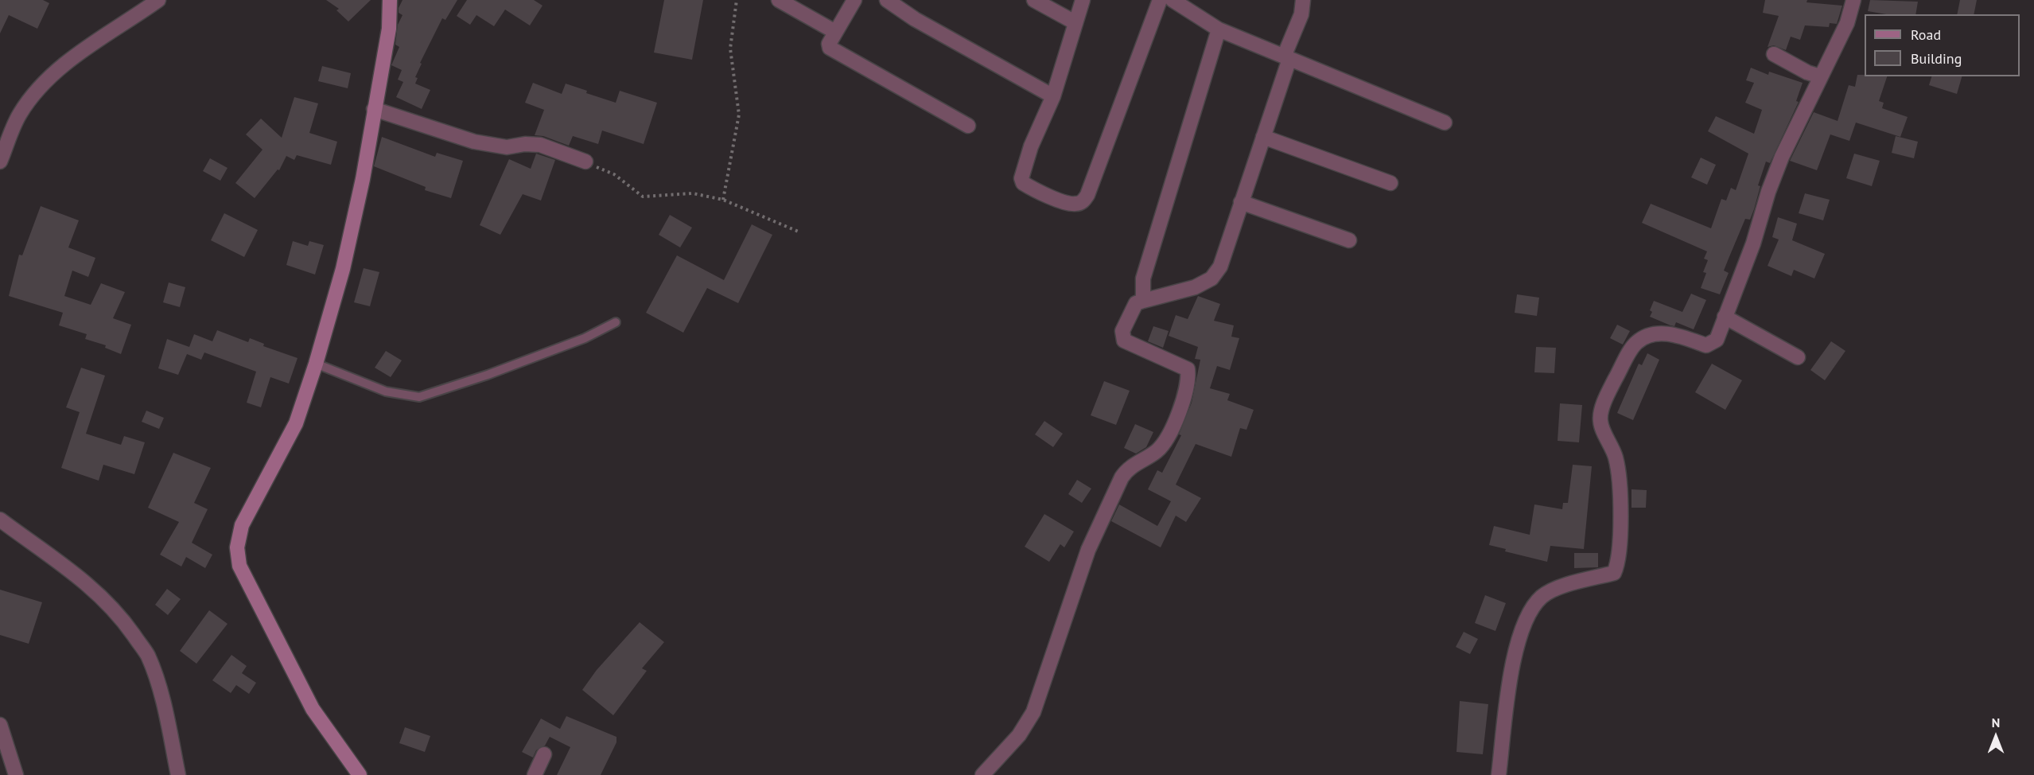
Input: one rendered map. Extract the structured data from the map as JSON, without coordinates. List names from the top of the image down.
{
  "legend": ["Road", "Building"],
  "north": "top"
}
